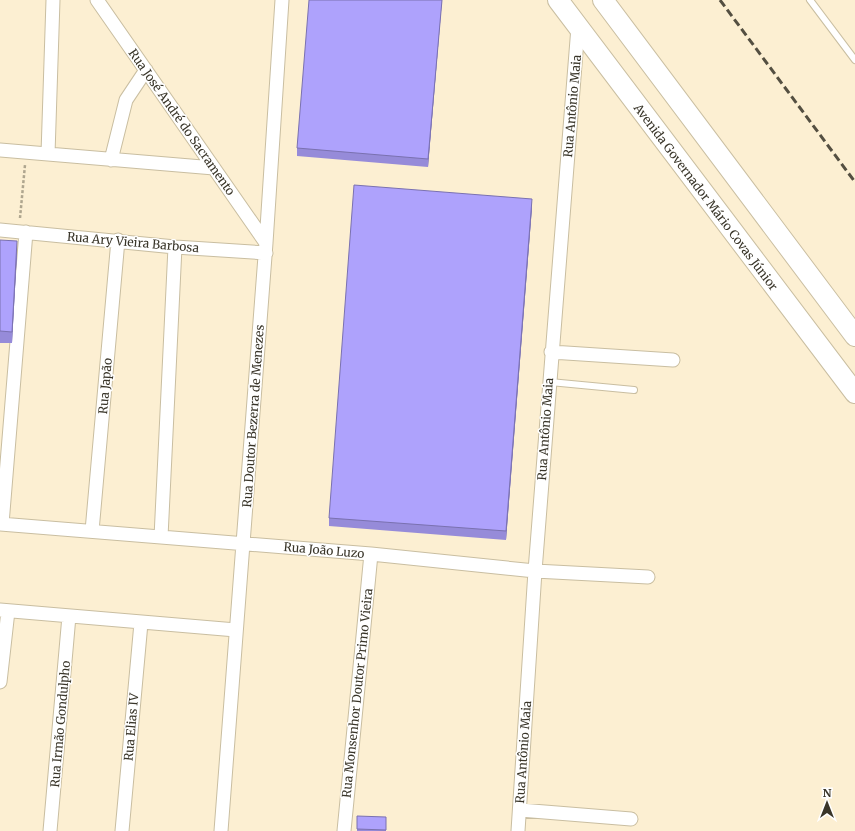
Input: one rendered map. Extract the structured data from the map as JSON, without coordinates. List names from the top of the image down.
{
  "streets": {
    "main road": ["Avenida Governador Mário Covas Júnior"],
    "street": [
      "Rua Antônio Maia",
      "Rua José André do Sacramento",
      "Rua Ary Vieira Barbosa",
      "Rua Japão",
      "Rua Doutor Bezerra de Menezes",
      "Rua João Luzo",
      "Rua Monsenhor Doutor Primo Vieira",
      "Rua Irmão Gondulpho",
      "Rua Elias IV"
    ]
  },
  "crossings": [
    ["Rua Antônio Maia", "Avenida Governador Mário Covas Júnior"],
    ["Rua Antônio Maia", "Rua João Luzo"],
    ["Rua José André do Sacramento", "Rua Ary Vieira Barbosa"],
    ["Rua José André do Sacramento", "Rua Doutor Bezerra de Menezes"],
    ["Rua Ary Vieira Barbosa", "Rua Japão"],
    ["Rua Ary Vieira Barbosa", "Rua Doutor Bezerra de Menezes"],
    ["Rua Japão", "Rua João Luzo"],
    ["Rua Doutor Bezerra de Menezes", "Rua João Luzo"],
    ["Rua João Luzo", "Rua Monsenhor Doutor Primo Vieira"]
  ],
  "north": "top"
}
